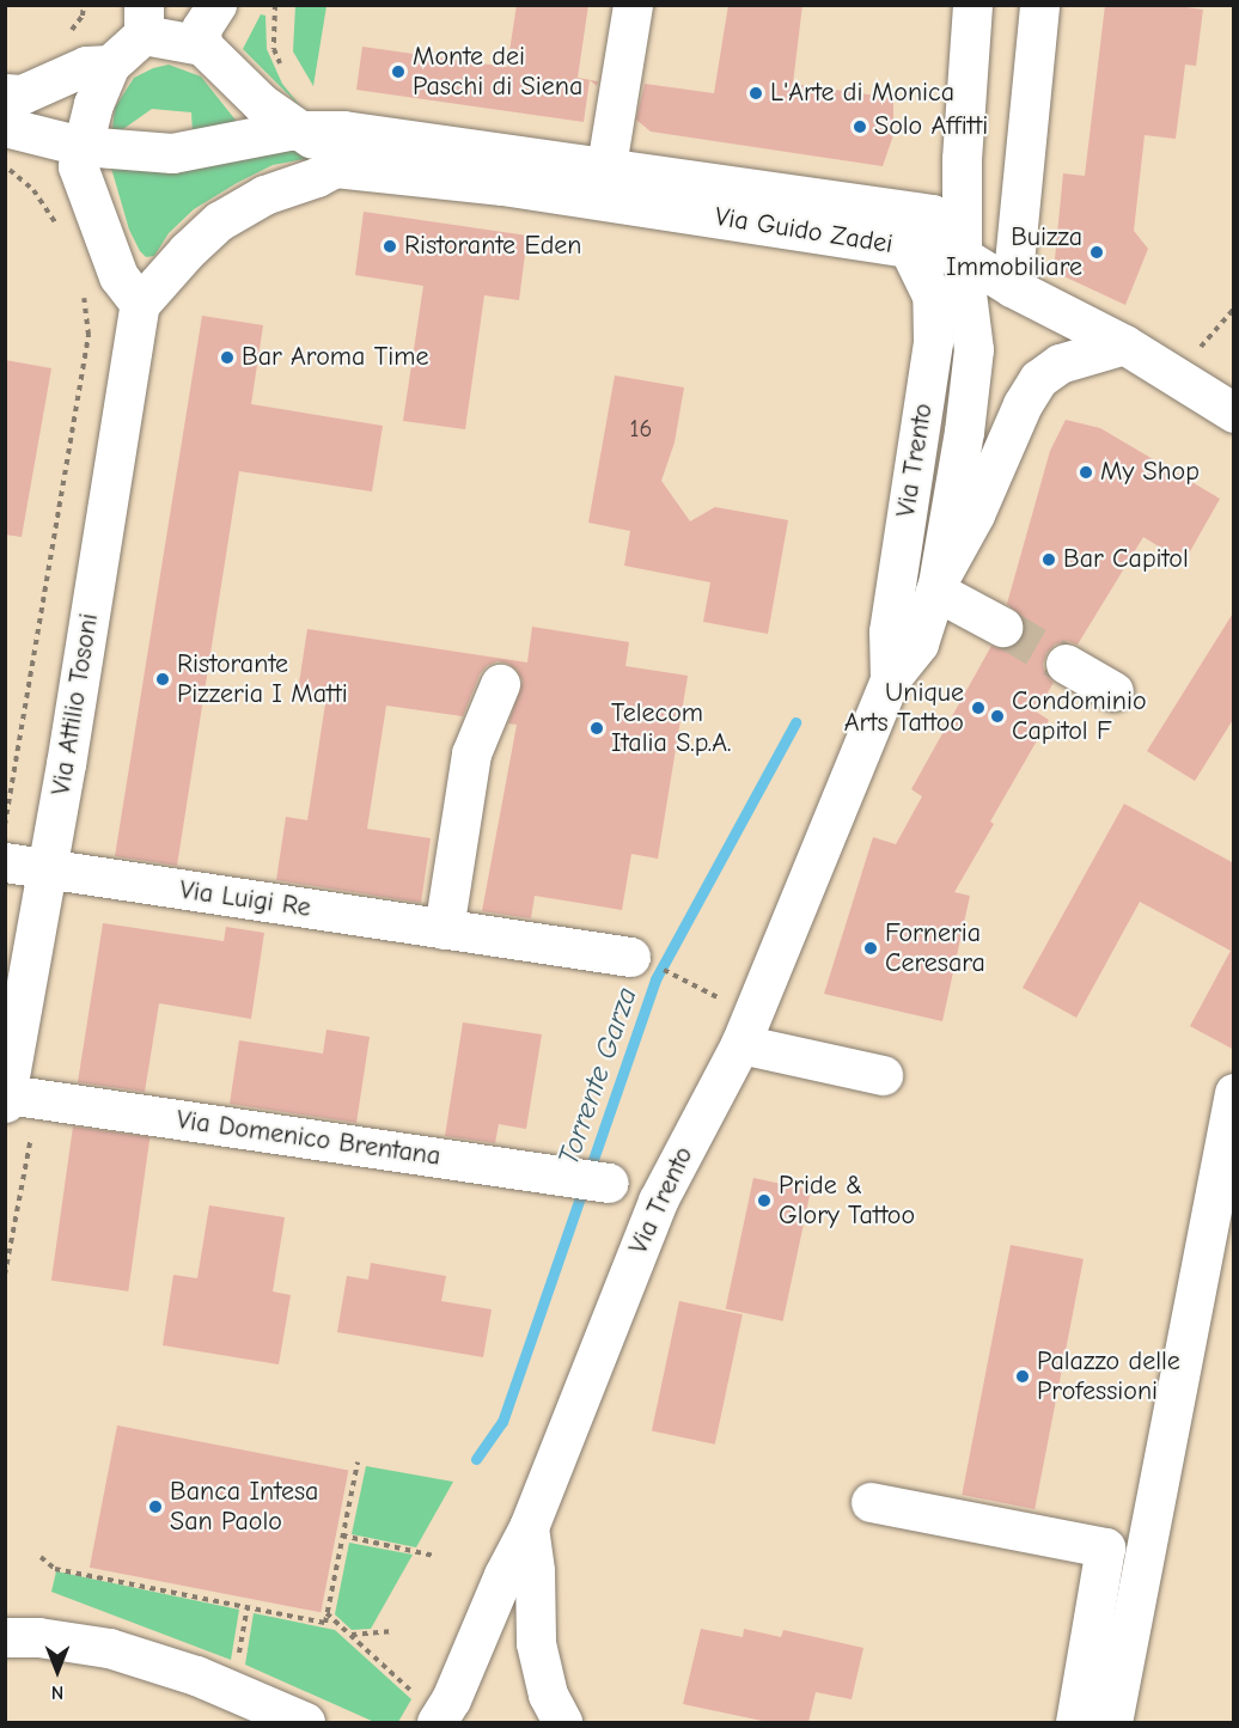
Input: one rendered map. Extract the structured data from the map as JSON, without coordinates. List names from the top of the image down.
{
  "streets": {
    "street": [
      "Via Guido Zadei",
      "Via Trento",
      "Via Attilio Tosoni",
      "Via Luigi Re",
      "Via Domenico Brentana"
    ]
  },
  "crossings": [
    ["Via Guido Zadei", "Via Trento"],
    ["Via Attilio Tosoni", "Via Luigi Re"],
    ["Via Attilio Tosoni", "Via Domenico Brentana"]
  ],
  "water": ["Torrente Garza"],
  "places": [
    "Monte dei Paschi di Siena",
    "L'Arte di Monica",
    "Solo Affitti",
    "Ristorante Eden",
    "Buizza Immobiliare",
    "Bar Aroma Time",
    "My Shop",
    "Bar Capitol",
    "Ristorante Pizzeria I Matti",
    "Unique Arts Tattoo",
    "Condominio Capitol F",
    "Telecom Italia S.p.A.",
    "Forneria Ceresara",
    "Pride & Glory Tattoo",
    "Palazzo delle Professioni",
    "Banca Intesa San Paolo"
  ],
  "house_numbers": ["16"],
  "north": "bottom"
}
